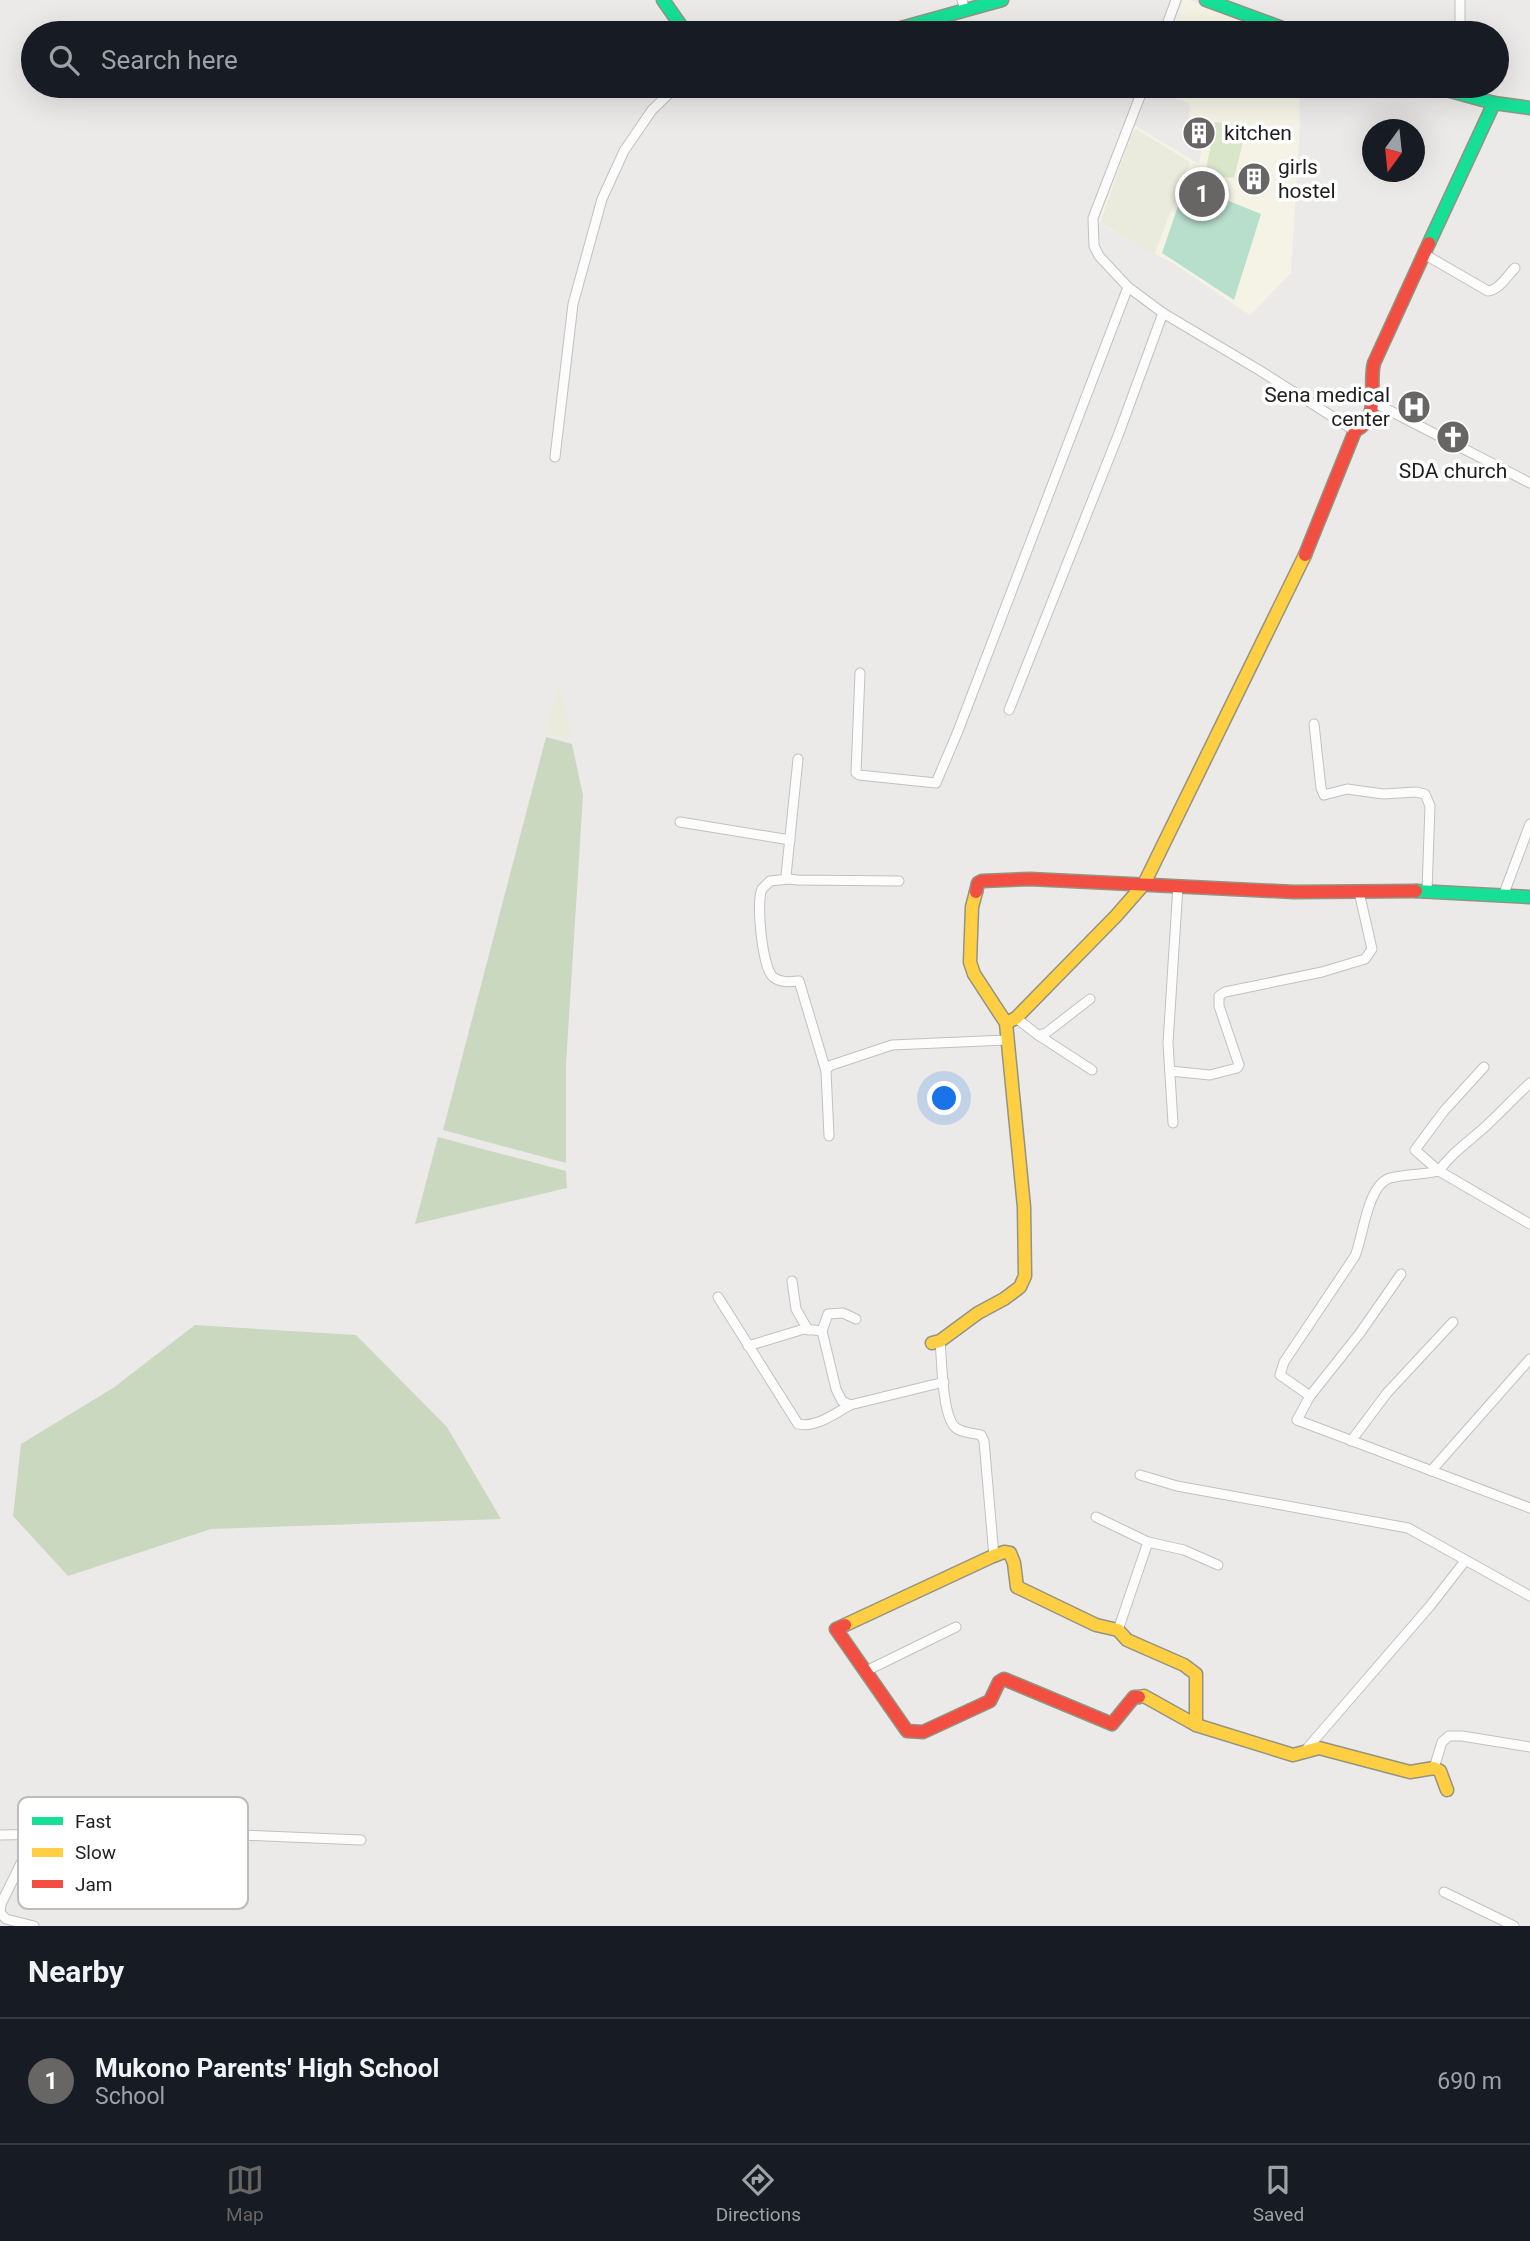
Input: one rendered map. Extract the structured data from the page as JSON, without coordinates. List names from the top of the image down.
{
  "places": {
    "building": ["kitchen", "girls hostel"],
    "hospital": ["Sena medical center"],
    "church": ["SDA church"]
  },
  "legend": ["Fast", "Slow", "Jam"],
  "north": "bottom",
  "page": {
    "search": "Search here",
    "pins": "1",
    "heading": "Nearby",
    "list": [
      {
        "mark": "1",
        "name": "Mukono Parents' High School",
        "note": "School",
        "value": "690 m"
      }
    ],
    "nav": ["Map", "Directions", "Saved"]
  }
}
